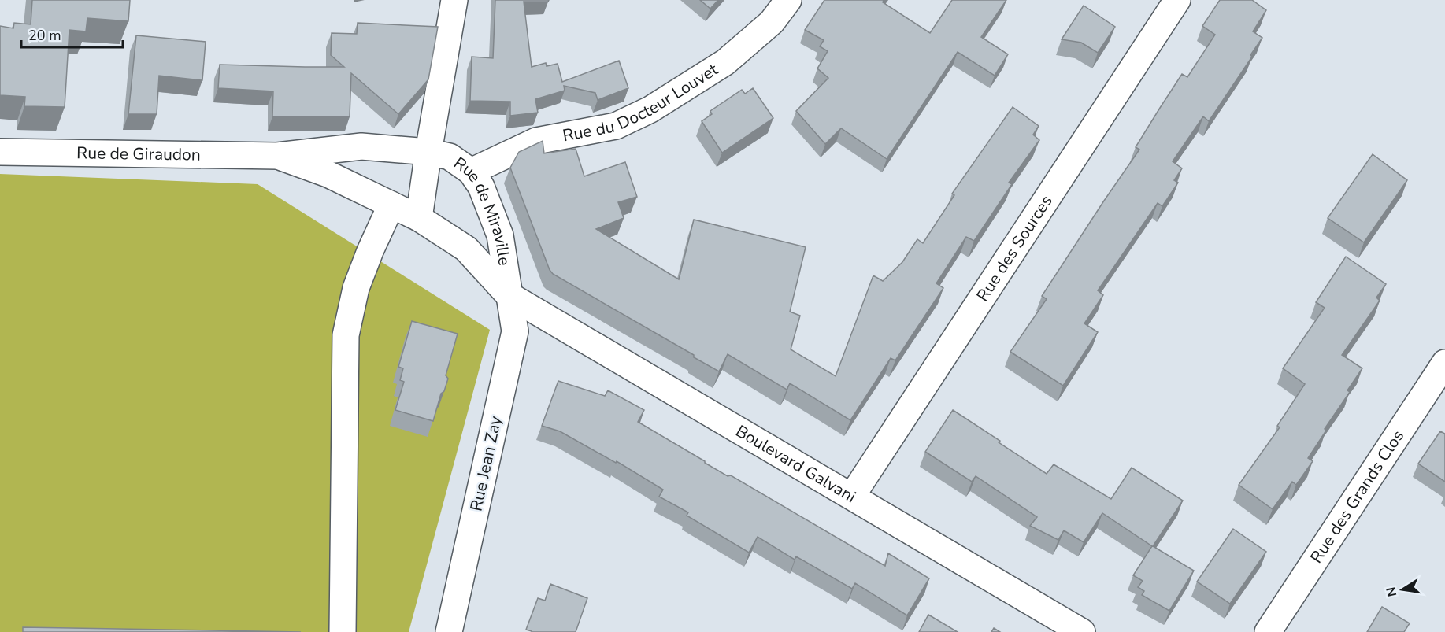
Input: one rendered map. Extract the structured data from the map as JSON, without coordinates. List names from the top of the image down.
{
  "streets": {
    "street": [
      "Rue du Docteur Louvet",
      "Rue de Giraudon",
      "Rue de Miraville",
      "Rue des Sources",
      "Boulevard Galvani",
      "Rue Jean Zay",
      "Rue des Grands Clos"
    ]
  },
  "crossings": [
    ["Rue du Docteur Louvet", "Rue de Miraville"],
    ["Rue de Giraudon", "Rue de Miraville"],
    ["Rue de Giraudon", "Boulevard Galvani"],
    ["Rue de Giraudon", "Rue Jean Zay"],
    ["Rue de Miraville", "Boulevard Galvani"],
    ["Rue de Miraville", "Rue Jean Zay"],
    ["Rue des Sources", "Boulevard Galvani"],
    ["Boulevard Galvani", "Rue Jean Zay"]
  ],
  "scale_bar": "20 m",
  "north": "left"
}
